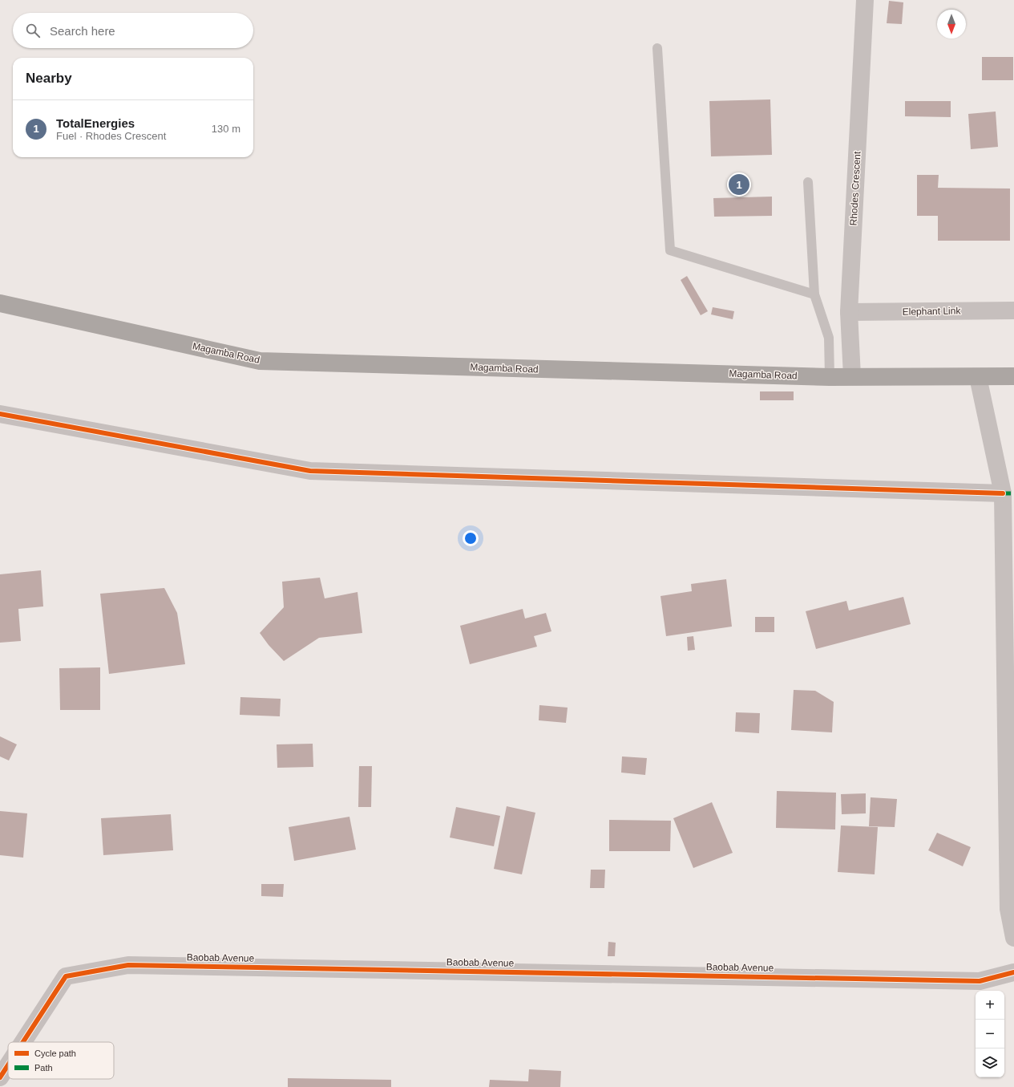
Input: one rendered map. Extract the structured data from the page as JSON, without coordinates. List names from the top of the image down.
{
  "streets": {
    "highway": ["Magamba Road"],
    "street": ["Rhodes Crescent", "Elephant Link", "Baobab Avenue"]
  },
  "crossings": [
    ["Rhodes Crescent", "Elephant Link"],
    ["Rhodes Crescent", "Magamba Road"]
  ],
  "legend": ["Cycle path", "Path"],
  "north": "bottom",
  "page": {
    "search": "Search here",
    "heading": "Nearby",
    "list": [
      {
        "mark": "1",
        "name": "TotalEnergies",
        "note": "Fuel · Rhodes Crescent",
        "value": "130 m"
      }
    ],
    "pins": "1",
    "map_buttons": ["+", "−"]
  }
}
